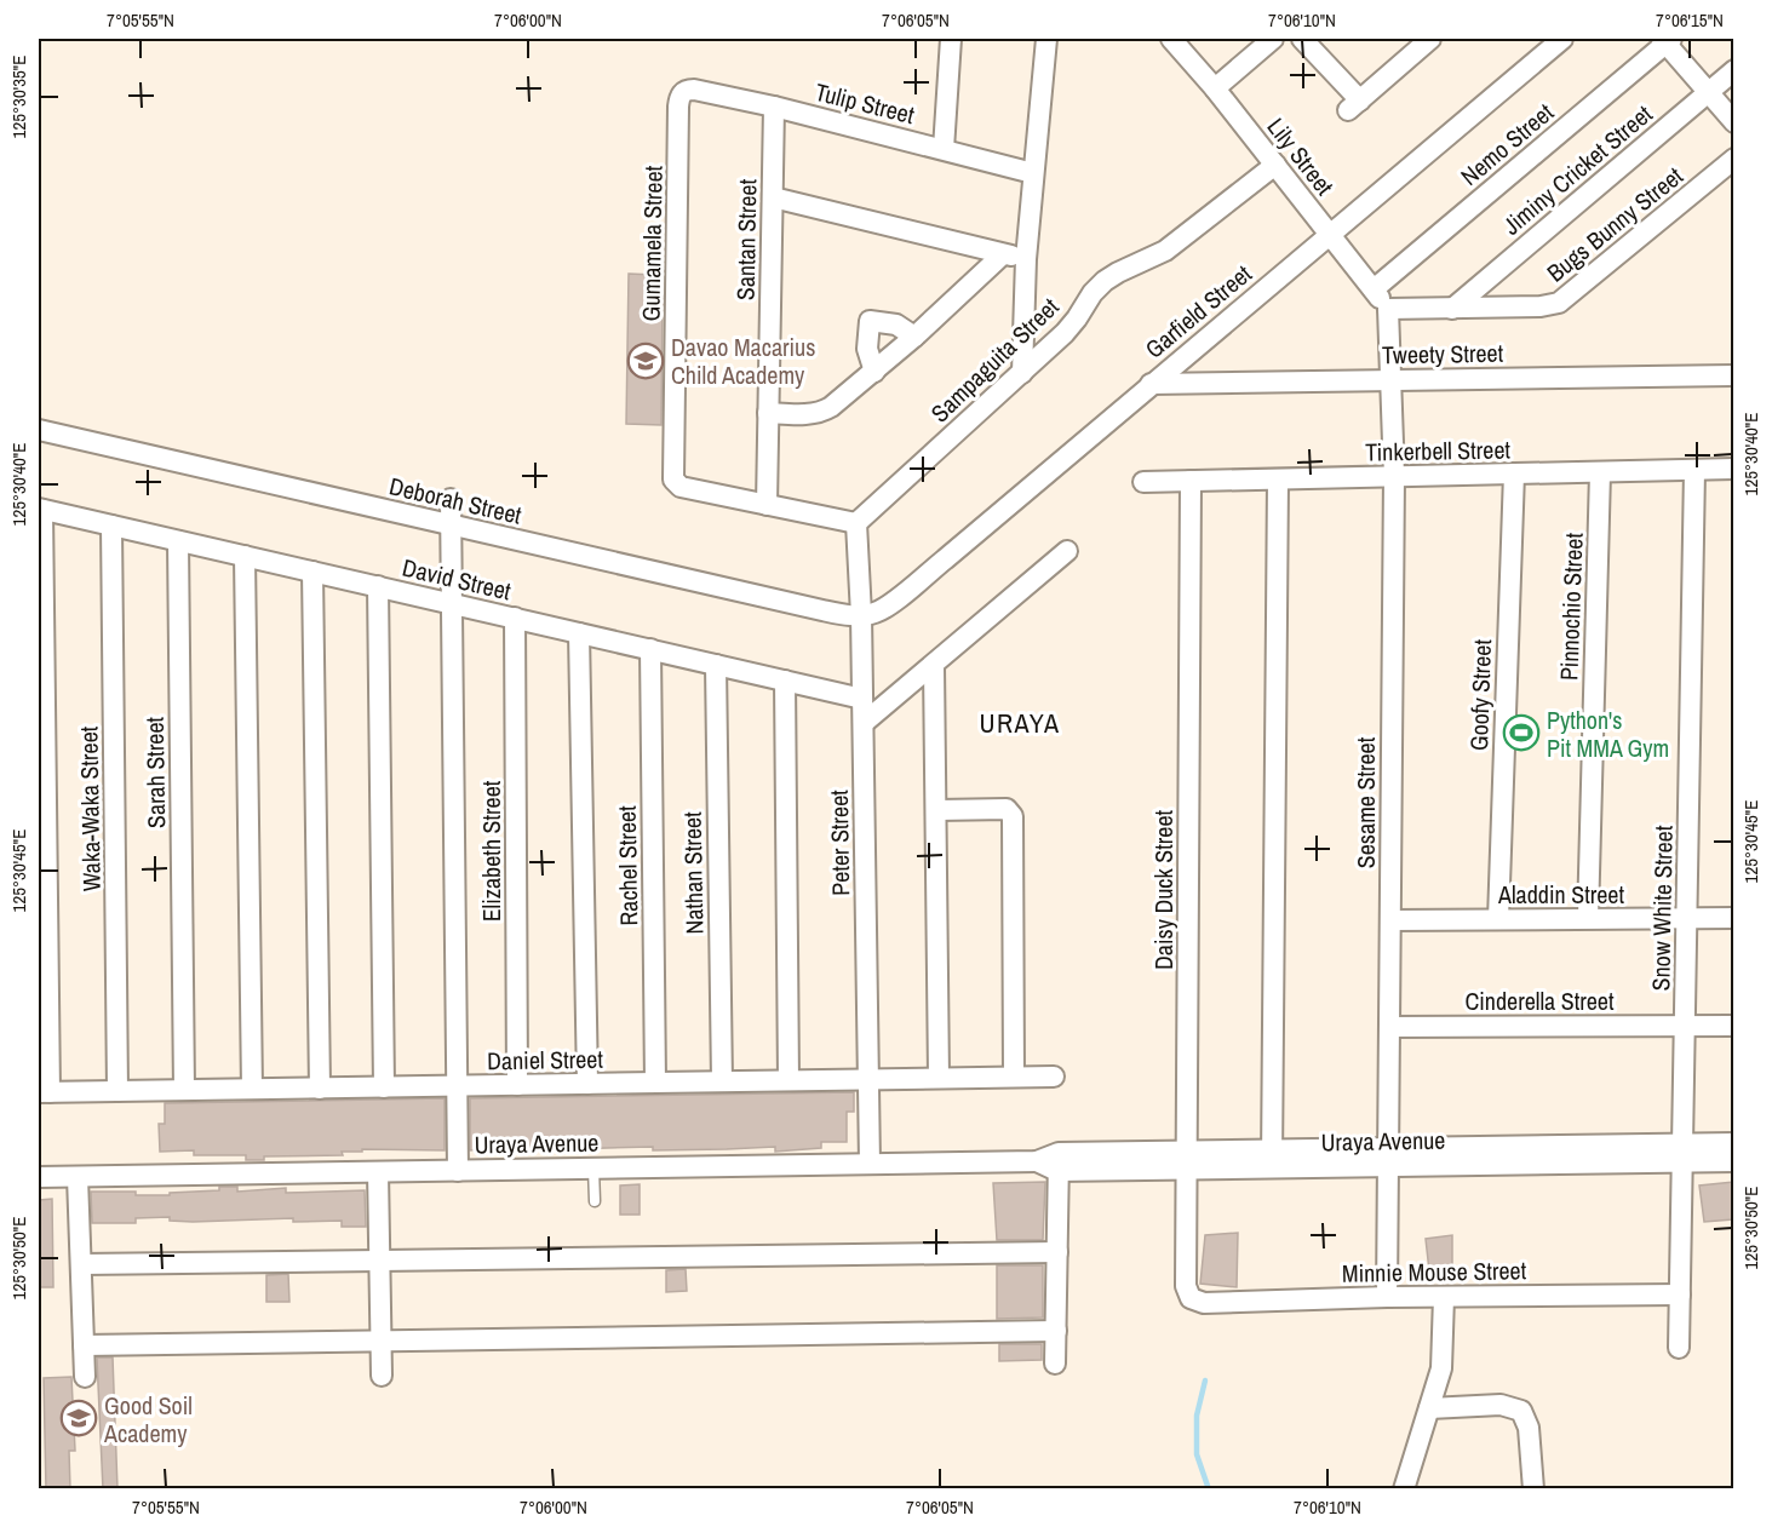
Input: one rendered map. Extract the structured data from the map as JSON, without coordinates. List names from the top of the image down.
{
  "streets": {
    "street": [
      "Tulip Street",
      "Nemo Street",
      "Lily Street",
      "Jiminy Cricket Street",
      "Bugs Bunny Street",
      "Santan Street",
      "Gumamela Street",
      "Garfield Street",
      "Tweety Street",
      "Sampaguita Street",
      "Tinkerbell Street",
      "Deborah Street",
      "David Street",
      "Pinnochio Street",
      "Goofy Street",
      "Sarah Street",
      "Sesame Street",
      "Waka-Waka Street",
      "Peter Street",
      "Elizabeth Street",
      "Rachel Street",
      "Nathan Street",
      "Daisy Duck Street",
      "Aladdin Street",
      "Snow White Street",
      "Cinderella Street",
      "Daniel Street",
      "Uraya Avenue",
      "Minnie Mouse Street"
    ]
  },
  "crossings": [
    ["Tulip Street", "Santan Street"],
    ["Tulip Street", "Gumamela Street"],
    ["Nemo Street", "Lily Street"],
    ["Lily Street", "Bugs Bunny Street"],
    ["Lily Street", "Garfield Street"],
    ["Lily Street", "Sampaguita Street"],
    ["Lily Street", "Sesame Street"],
    ["Jiminy Cricket Street", "Bugs Bunny Street"],
    ["Bugs Bunny Street", "Sesame Street"],
    ["Santan Street", "Gumamela Street"],
    ["Garfield Street", "Tweety Street"],
    ["Garfield Street", "Deborah Street"],
    ["Garfield Street", "Peter Street"],
    ["Tweety Street", "Sesame Street"],
    ["Sampaguita Street", "Peter Street"],
    ["Tinkerbell Street", "Pinnochio Street"],
    ["Tinkerbell Street", "Goofy Street"],
    ["Tinkerbell Street", "Sesame Street"],
    ["Tinkerbell Street", "Daisy Duck Street"],
    ["Tinkerbell Street", "Snow White Street"],
    ["Deborah Street", "Peter Street"],
    ["David Street", "Sarah Street"],
    ["David Street", "Waka-Waka Street"],
    ["David Street", "Peter Street"],
    ["David Street", "Elizabeth Street"],
    ["David Street", "Rachel Street"],
    ["David Street", "Nathan Street"],
    ["Pinnochio Street", "Aladdin Street"],
    ["Goofy Street", "Aladdin Street"],
    ["Sarah Street", "Daniel Street"],
    ["Sesame Street", "Aladdin Street"],
    ["Sesame Street", "Cinderella Street"],
    ["Sesame Street", "Uraya Avenue"],
    ["Sesame Street", "Minnie Mouse Street"],
    ["Waka-Waka Street", "Daniel Street"],
    ["Peter Street", "Daniel Street"],
    ["Peter Street", "Uraya Avenue"],
    ["Elizabeth Street", "Daniel Street"],
    ["Rachel Street", "Daniel Street"],
    ["Nathan Street", "Daniel Street"],
    ["Daisy Duck Street", "Uraya Avenue"],
    ["Daisy Duck Street", "Minnie Mouse Street"],
    ["Aladdin Street", "Snow White Street"],
    ["Snow White Street", "Cinderella Street"],
    ["Snow White Street", "Uraya Avenue"],
    ["Snow White Street", "Minnie Mouse Street"]
  ],
  "districts": ["URAYA"],
  "places": {
    "school or university": ["Davao Macarius Child Academy", "Good Soil Academy"],
    "sports": ["Python's Pit MMA Gym"]
  },
  "coordinates": [
    "7°05'55\"N",
    "7°06'00\"N",
    "7°06'05\"N",
    "7°06'10\"N",
    "7°06'15\"N",
    "125°30'35\"E",
    "125°30'40\"E",
    "125°30'45\"E",
    "125°30'50\"E"
  ]
}
